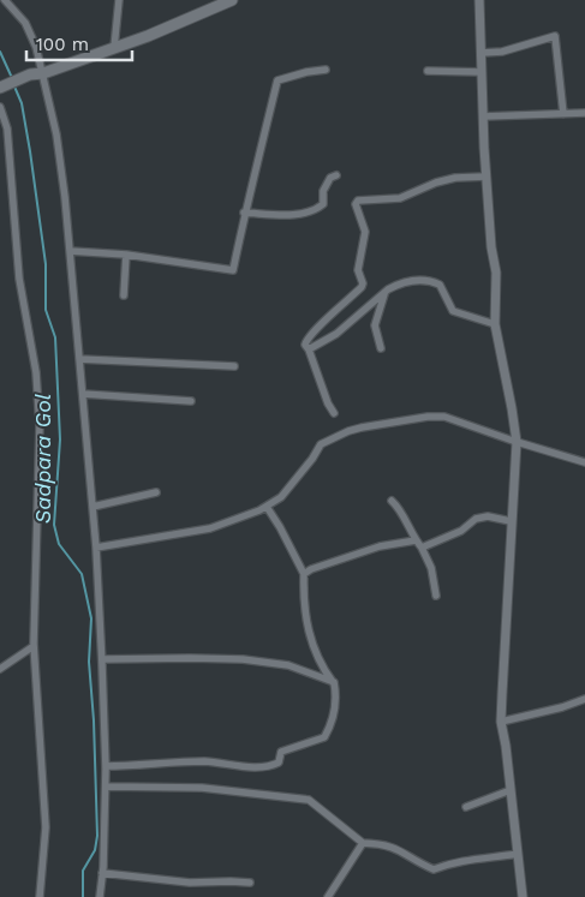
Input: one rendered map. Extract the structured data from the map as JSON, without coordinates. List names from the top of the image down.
{
  "water": ["Sadpara Gol"],
  "scale_bar": "100 m"
}
